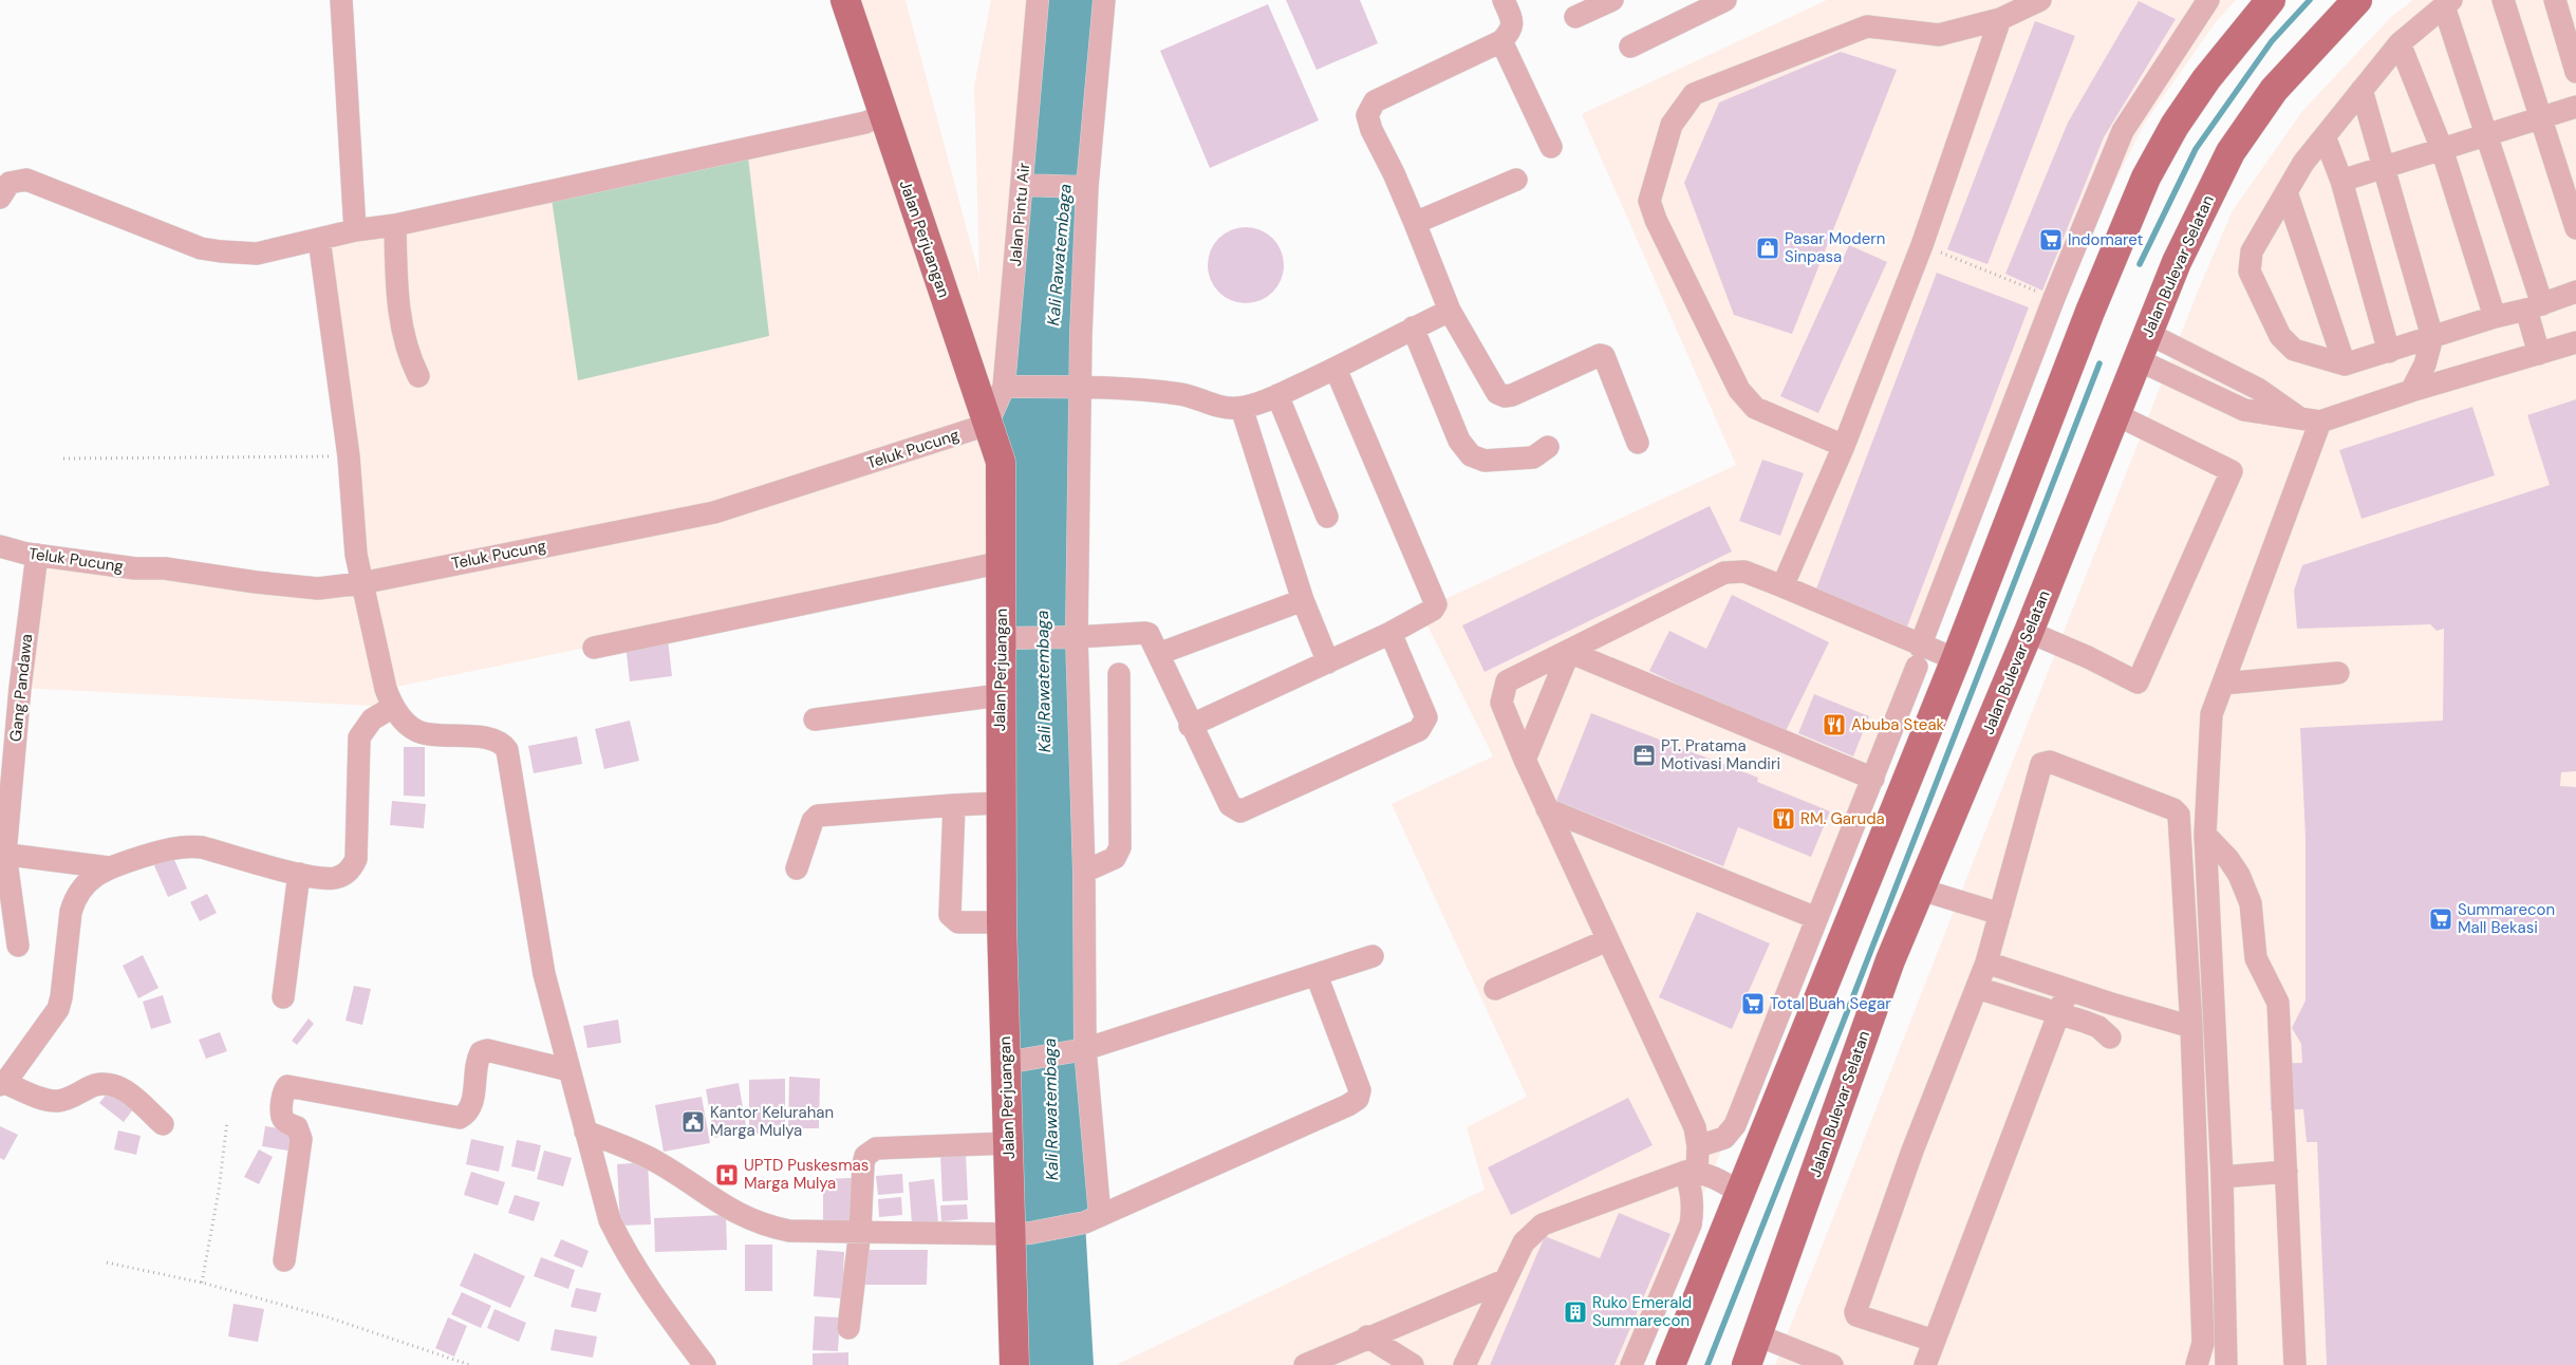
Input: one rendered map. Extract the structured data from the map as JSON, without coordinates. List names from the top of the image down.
{
  "streets": {
    "main road": ["Jalan Perjuangan", "Jalan Bulevar Selatan"],
    "street": ["Jalan Pintu Air", "Teluk Pucung", "Gang Pandawa"]
  },
  "crossings": [
    ["Jalan Pintu Air", "Jalan Perjuangan"],
    ["Jalan Pintu Air", "Teluk Pucung"],
    ["Jalan Perjuangan", "Teluk Pucung"],
    ["Teluk Pucung", "Gang Pandawa"]
  ],
  "water": ["Kali Rawatembaga"],
  "places": {
    "supermarket": ["Indomaret", "Summarecon Mall Bekasi", "Total Buah Segar"],
    "shop": ["Pasar Modern Sinpasa"],
    "restaurant": ["Abuba Steak", "RM. Garuda"],
    "office": ["PT. Pratama Motivasi Mandiri"],
    "public building": ["Kantor Kelurahan Marga Mulya"],
    "hospital": ["UPTD Puskesmas Marga Mulya"],
    "building": ["Ruko Emerald Summarecon"]
  }
}
